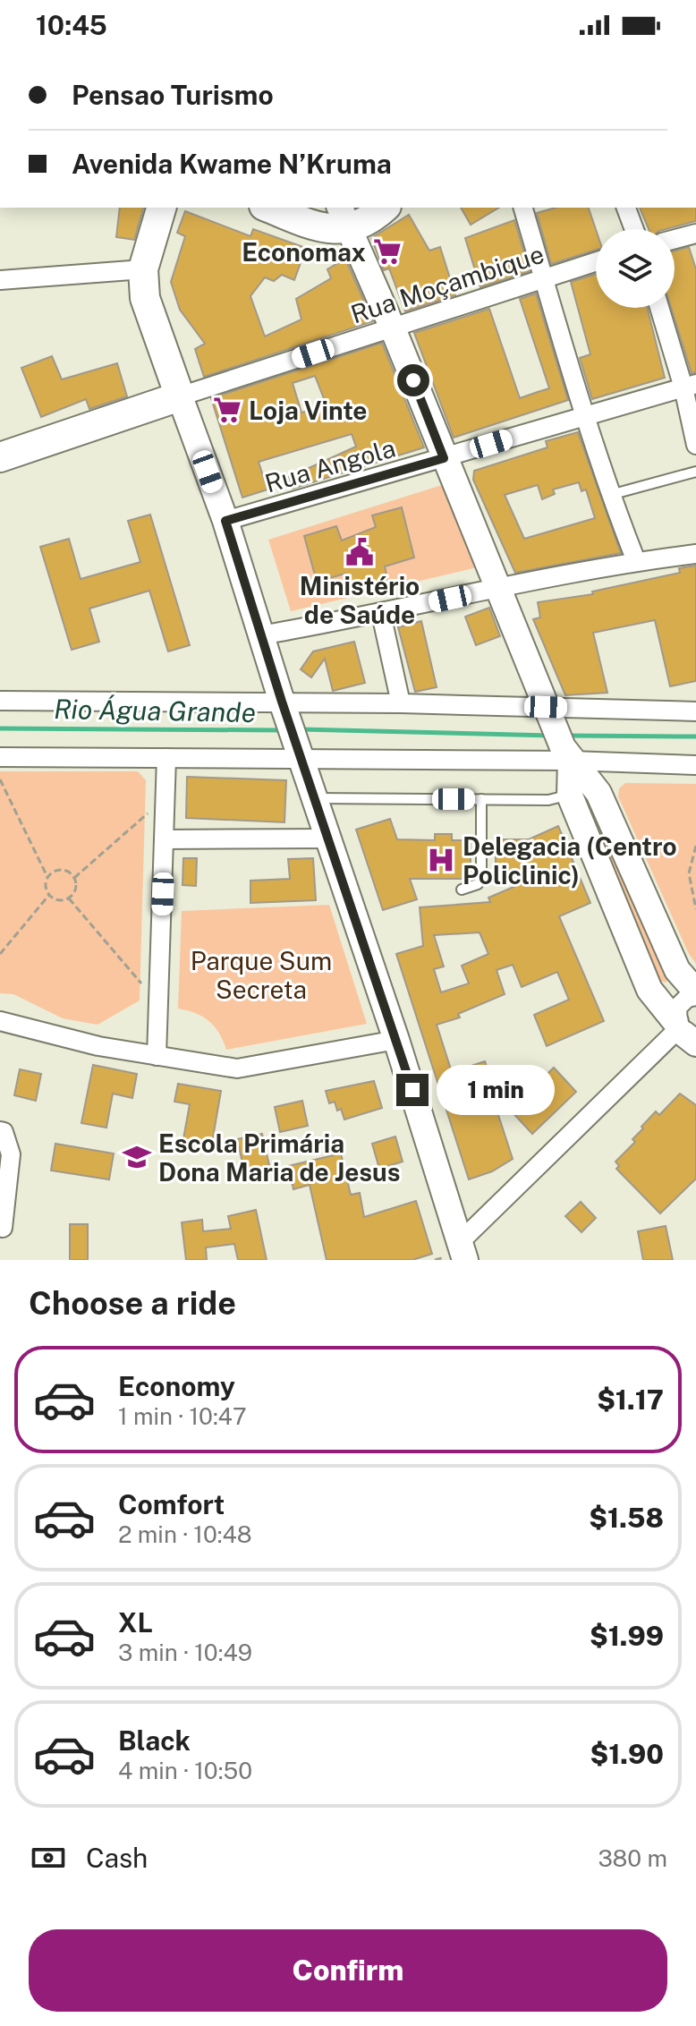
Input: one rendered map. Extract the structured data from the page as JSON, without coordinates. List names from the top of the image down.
{
  "streets": {
    "street": ["Rua Moçambique", "Rua Angola"]
  },
  "water": ["Rio Água Grande"],
  "parks": ["Parque Sum Secreta"],
  "places": {
    "supermarket": ["Economax", "Loja Vinte"],
    "public building": ["Ministério de Saúde"],
    "hospital": ["Delegacia (Centro Policlinic)"],
    "school or university": ["Escola Primária Dona Maria de Jesus"]
  },
  "page": {
    "status": "10:45",
    "banner": ["Pensao Turismo", "Avenida Kwame N’Kruma"],
    "bubble": "1 min",
    "heading": "Choose a ride",
    "list": [
      {
        "name": "Economy",
        "note": "1 min · 10:47",
        "value": "$1.17"
      },
      {
        "name": "Comfort",
        "note": "2 min · 10:48",
        "value": "$1.58"
      },
      {
        "name": "XL",
        "note": "3 min · 10:49",
        "value": "$1.99"
      },
      {
        "name": "Black",
        "note": "4 min · 10:50",
        "value": "$1.90"
      }
    ],
    "pay": ["Cash", "380 m"],
    "buttons": "Confirm"
  }
}
